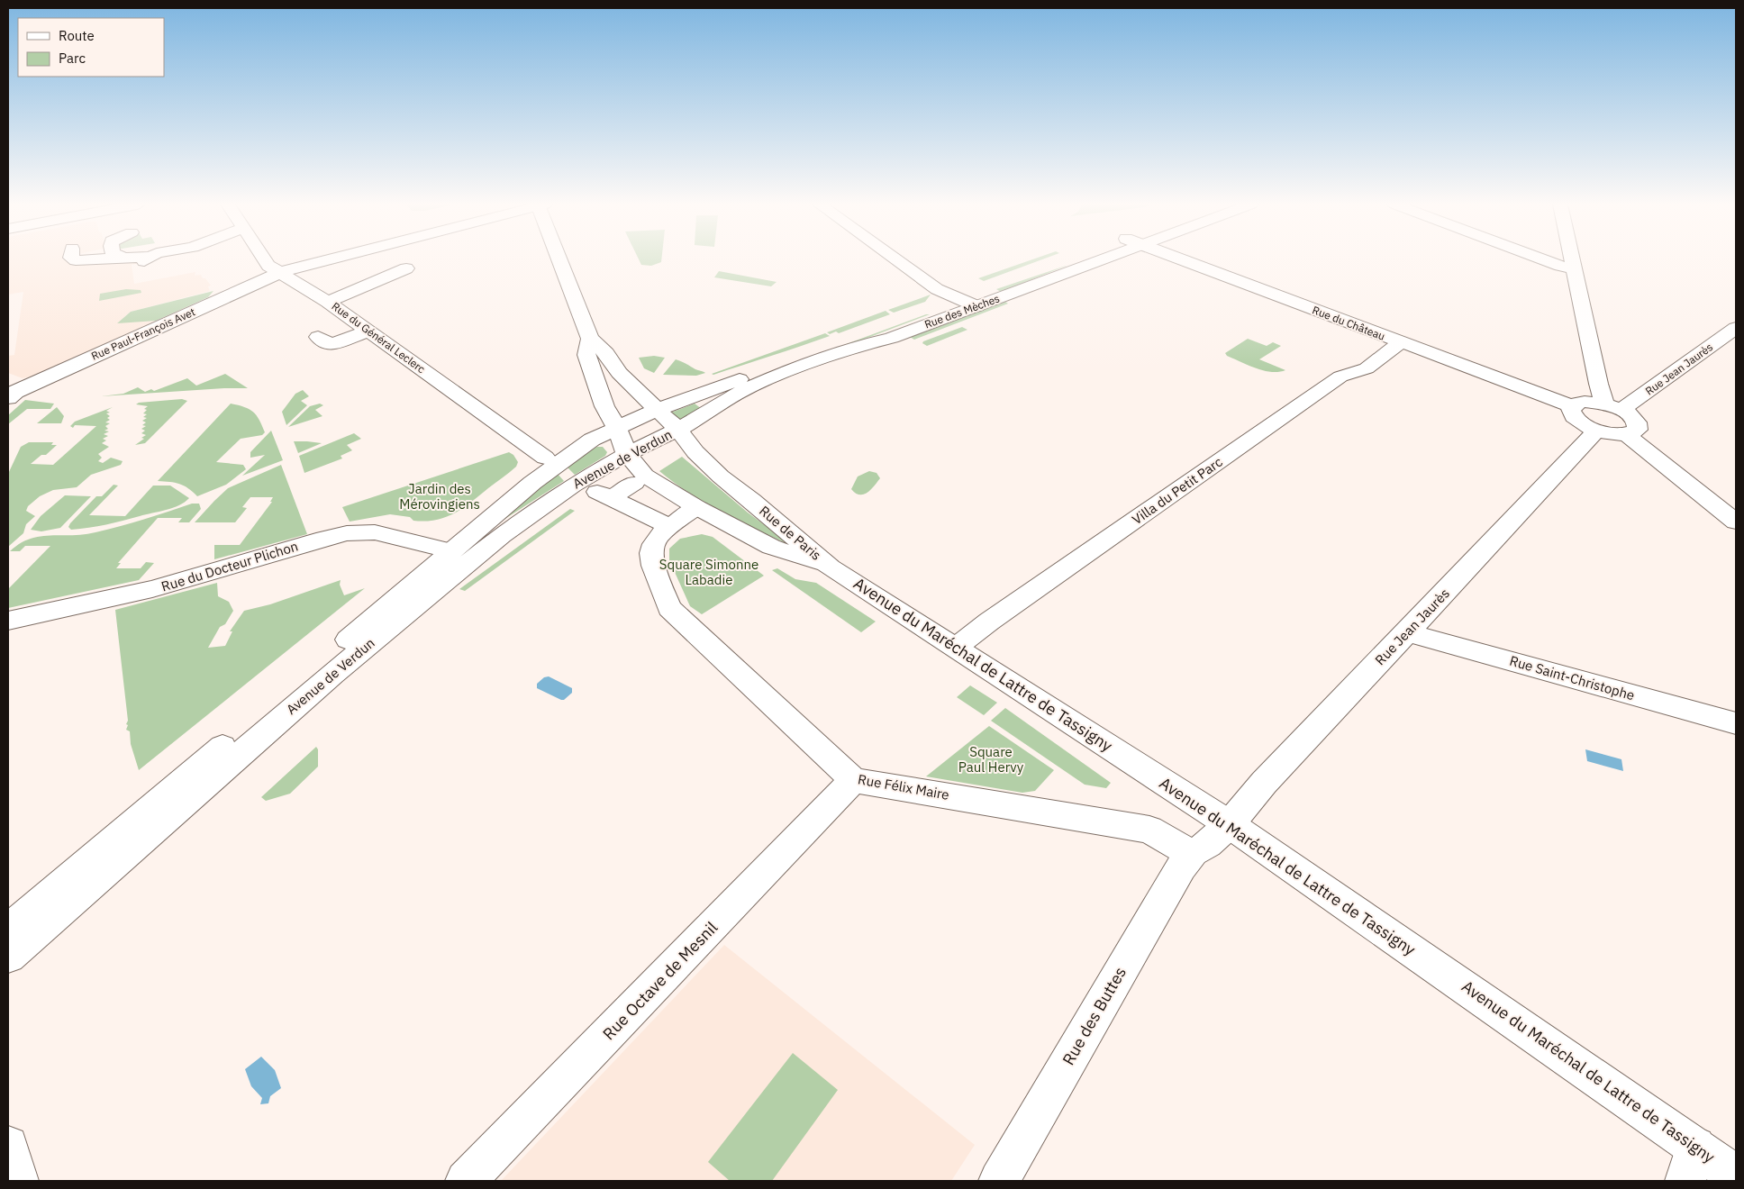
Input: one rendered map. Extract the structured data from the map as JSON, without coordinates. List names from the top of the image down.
{
  "streets": {
    "street": [
      "Rue des Mèches",
      "Rue du Château",
      "Rue Paul-François Avet",
      "Rue du Général Leclerc",
      "Rue Jean Jaurès",
      "Avenue de Verdun",
      "Villa du Petit Parc",
      "Rue de Paris",
      "Rue du Docteur Plichon",
      "Avenue du Maréchal de Lattre de Tassigny",
      "Rue Saint-Christophe",
      "Rue Félix Maire",
      "Rue Octave de Mesnil",
      "Rue des Buttes"
    ]
  },
  "crossings": [
    ["Rue des Mèches", "Avenue de Verdun"],
    ["Rue des Mèches", "Rue de Paris"],
    ["Rue du Château", "Villa du Petit Parc"],
    ["Rue Paul-François Avet", "Rue du Général Leclerc"],
    ["Rue Jean Jaurès", "Avenue du Maréchal de Lattre de Tassigny"],
    ["Rue Jean Jaurès", "Rue Saint-Christophe"],
    ["Avenue de Verdun", "Rue de Paris"],
    ["Avenue de Verdun", "Rue du Docteur Plichon"],
    ["Villa du Petit Parc", "Avenue du Maréchal de Lattre de Tassigny"],
    ["Rue de Paris", "Avenue du Maréchal de Lattre de Tassigny"],
    ["Rue de Paris", "Rue Félix Maire"],
    ["Rue Félix Maire", "Rue Octave de Mesnil"],
    ["Rue Félix Maire", "Rue des Buttes"]
  ],
  "parks": ["Jardin des Mérovingiens", "Square Simonne Labadie", "Square Paul Hervy"],
  "legend": ["Route", "Parc"]
}
